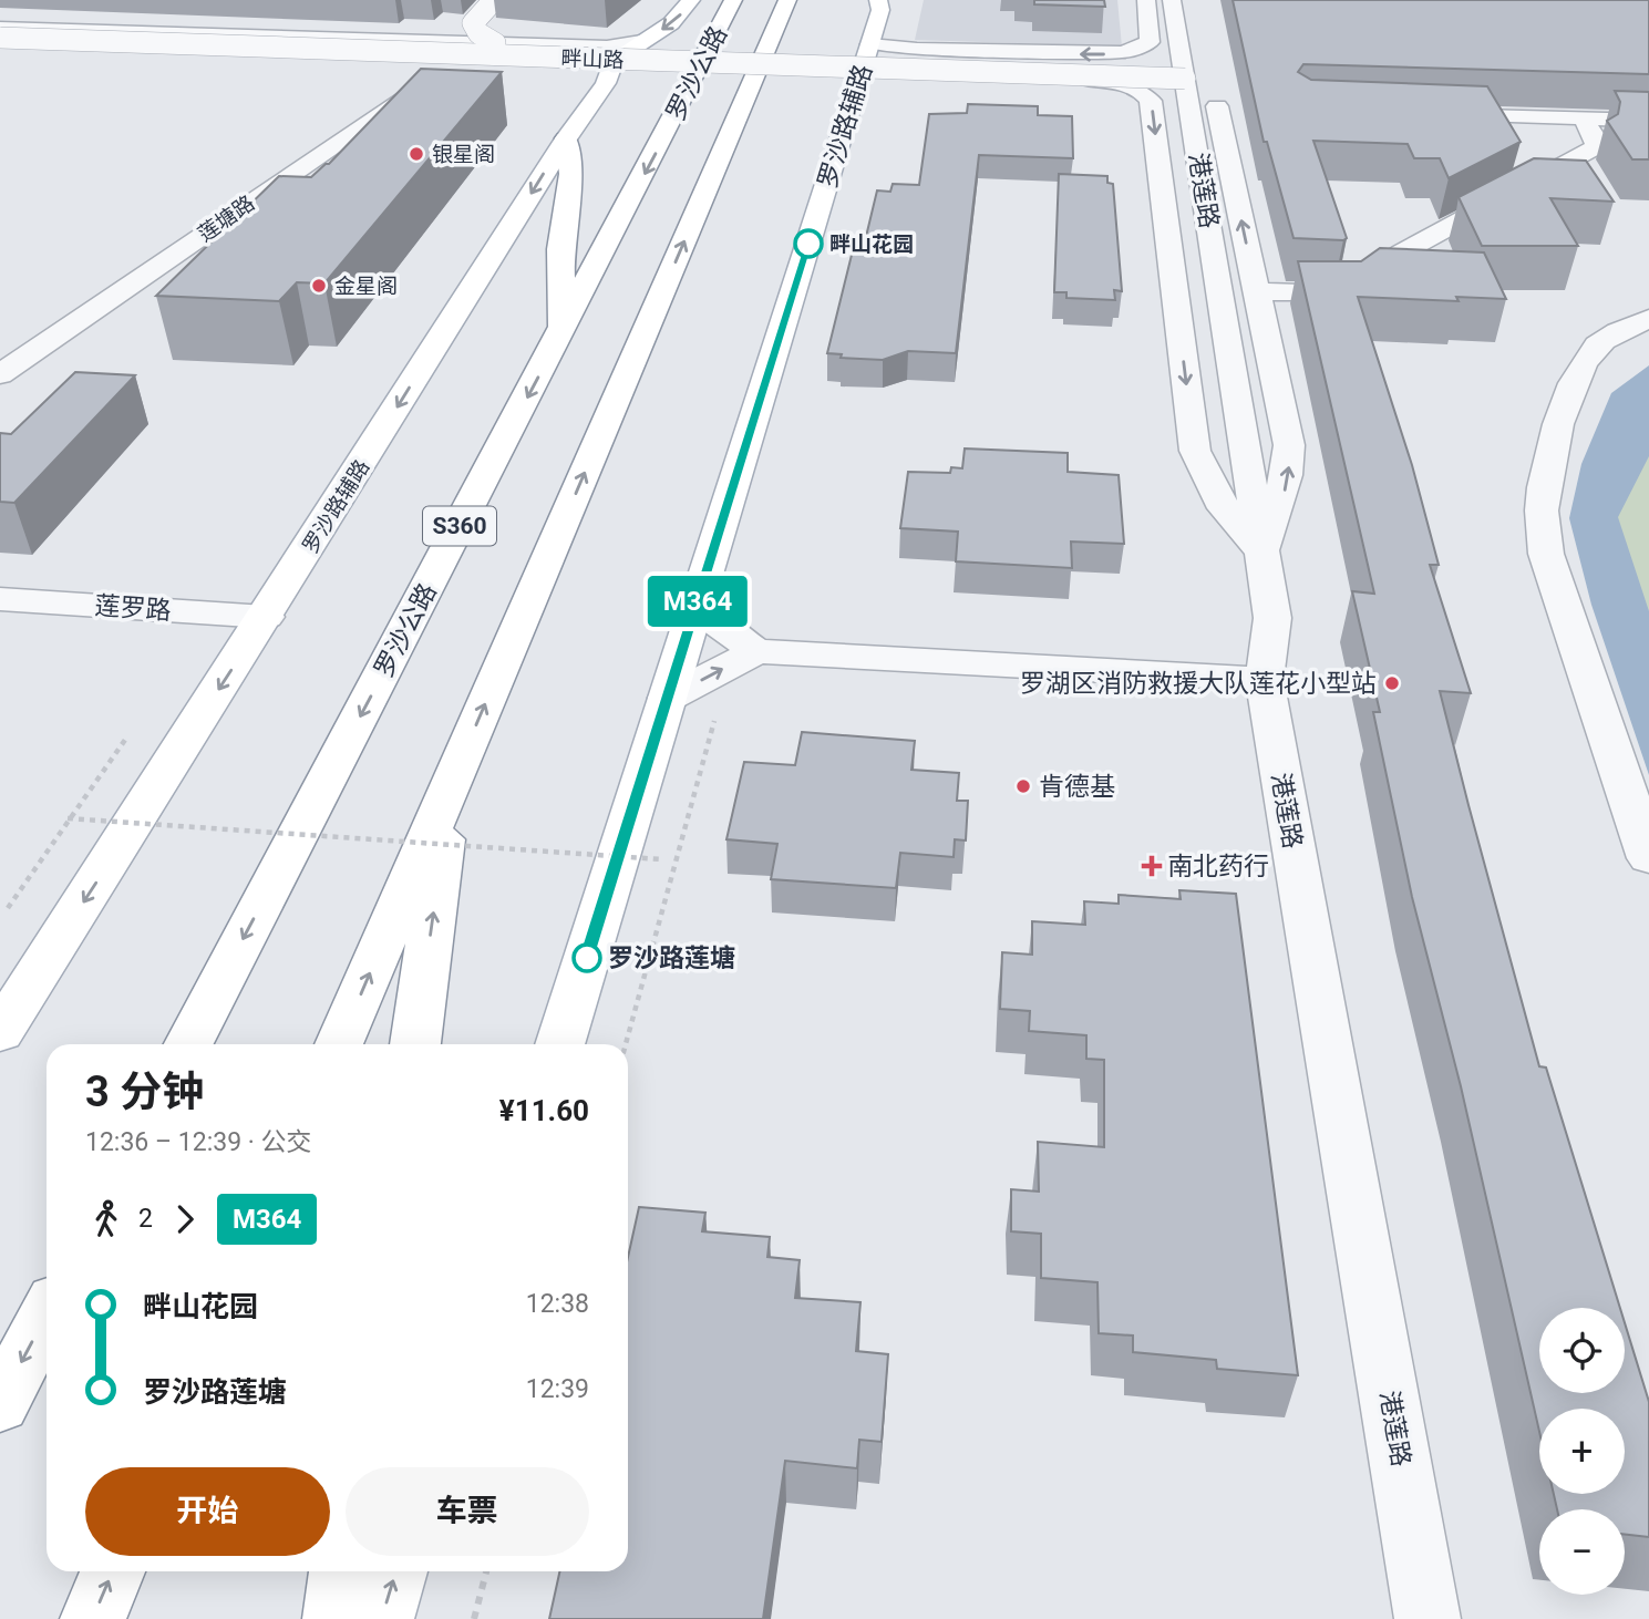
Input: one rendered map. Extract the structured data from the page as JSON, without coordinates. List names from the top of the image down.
{
  "streets": {
    "main road": ["罗沙公路", "罗沙路辅路", "S360"],
    "street": [
      "畔山路",
      "港莲路",
      "莲塘路",
      "莲罗路"
    ]
  },
  "crossings": [
    ["畔山路", "罗沙路辅路"],
    ["畔山路", "港莲路"],
    ["畔山路", "莲塘路"],
    ["罗沙路辅路", "莲罗路"]
  ],
  "places": {
    "other": [
      "银星阁",
      "畔山花园",
      "金星阁",
      "罗湖区消防救援大队莲花小型站",
      "肯德基",
      "罗沙路莲塘"
    ],
    "health": ["南北药行"]
  },
  "lines": ["bus line M364"],
  "page": {
    "on_map": "M364",
    "heading": ["3 分钟", "12:36 – 12:39 · 公交", "¥11.60"],
    "legs": ["2", "M364"],
    "list": [
      {
        "name": "畔山花园",
        "value": "12:38"
      },
      {
        "name": "罗沙路莲塘",
        "value": "12:39"
      }
    ],
    "map_buttons": ["+", "−"],
    "buttons": ["开始", "车票"]
  }
}
